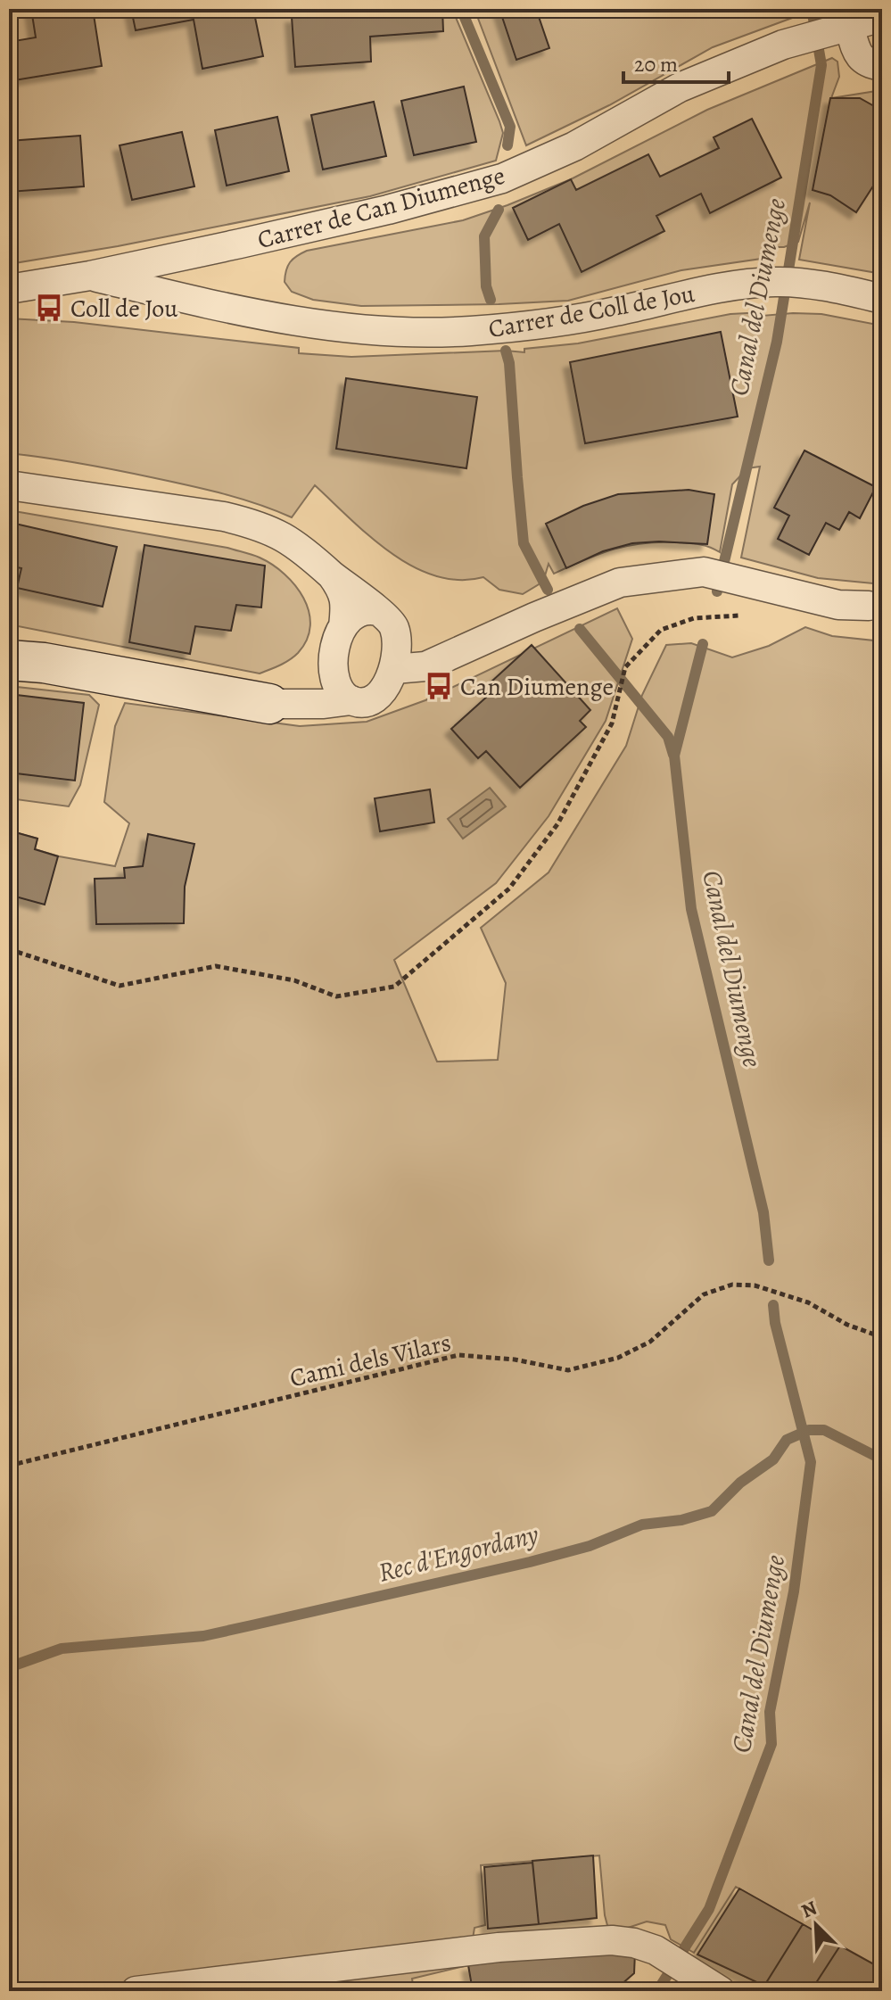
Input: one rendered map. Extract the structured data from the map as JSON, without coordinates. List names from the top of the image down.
{
  "streets": {
    "street": ["Carrer de Can Diumenge", "Carrer de Coll de Jou"],
    "path": ["Cami dels Vilars"]
  },
  "crossings": [
    ["Carrer de Can Diumenge", "Carrer de Coll de Jou"]
  ],
  "water": ["Canal del Diumenge", "Rec d'Engordany"],
  "places": {
    "bus stop": ["Coll de Jou", "Can Diumenge"]
  },
  "scale_bar": "20 m",
  "north": "top left"
}
